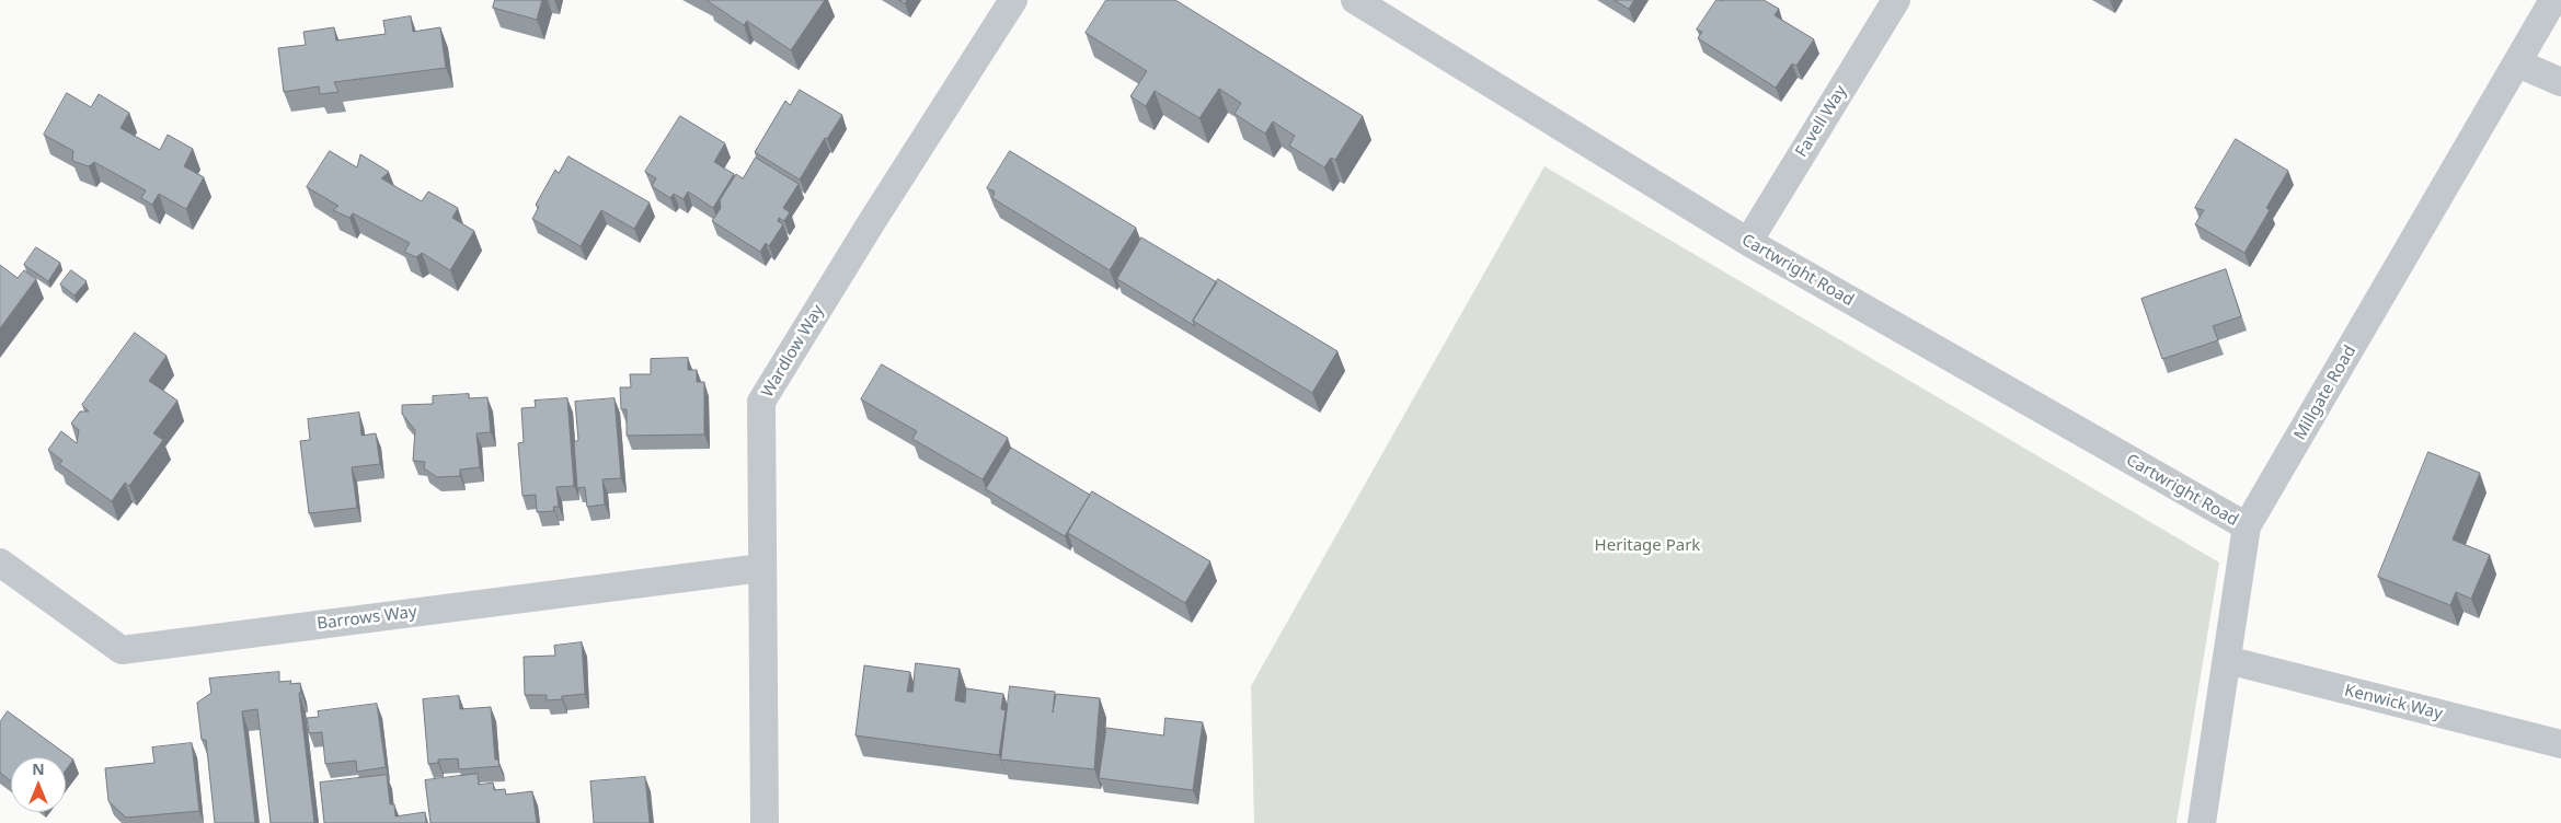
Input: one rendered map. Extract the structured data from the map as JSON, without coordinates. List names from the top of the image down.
{
  "streets": {
    "street": [
      "Favell Way",
      "Cartwright Road",
      "Wardlow Way",
      "Millgate Road",
      "Barrows Way",
      "Kenwick Way"
    ]
  },
  "crossings": [
    ["Favell Way", "Cartwright Road"],
    ["Cartwright Road", "Millgate Road"],
    ["Wardlow Way", "Barrows Way"],
    ["Millgate Road", "Kenwick Way"]
  ],
  "parks": ["Heritage Park"],
  "north": "top"
}
